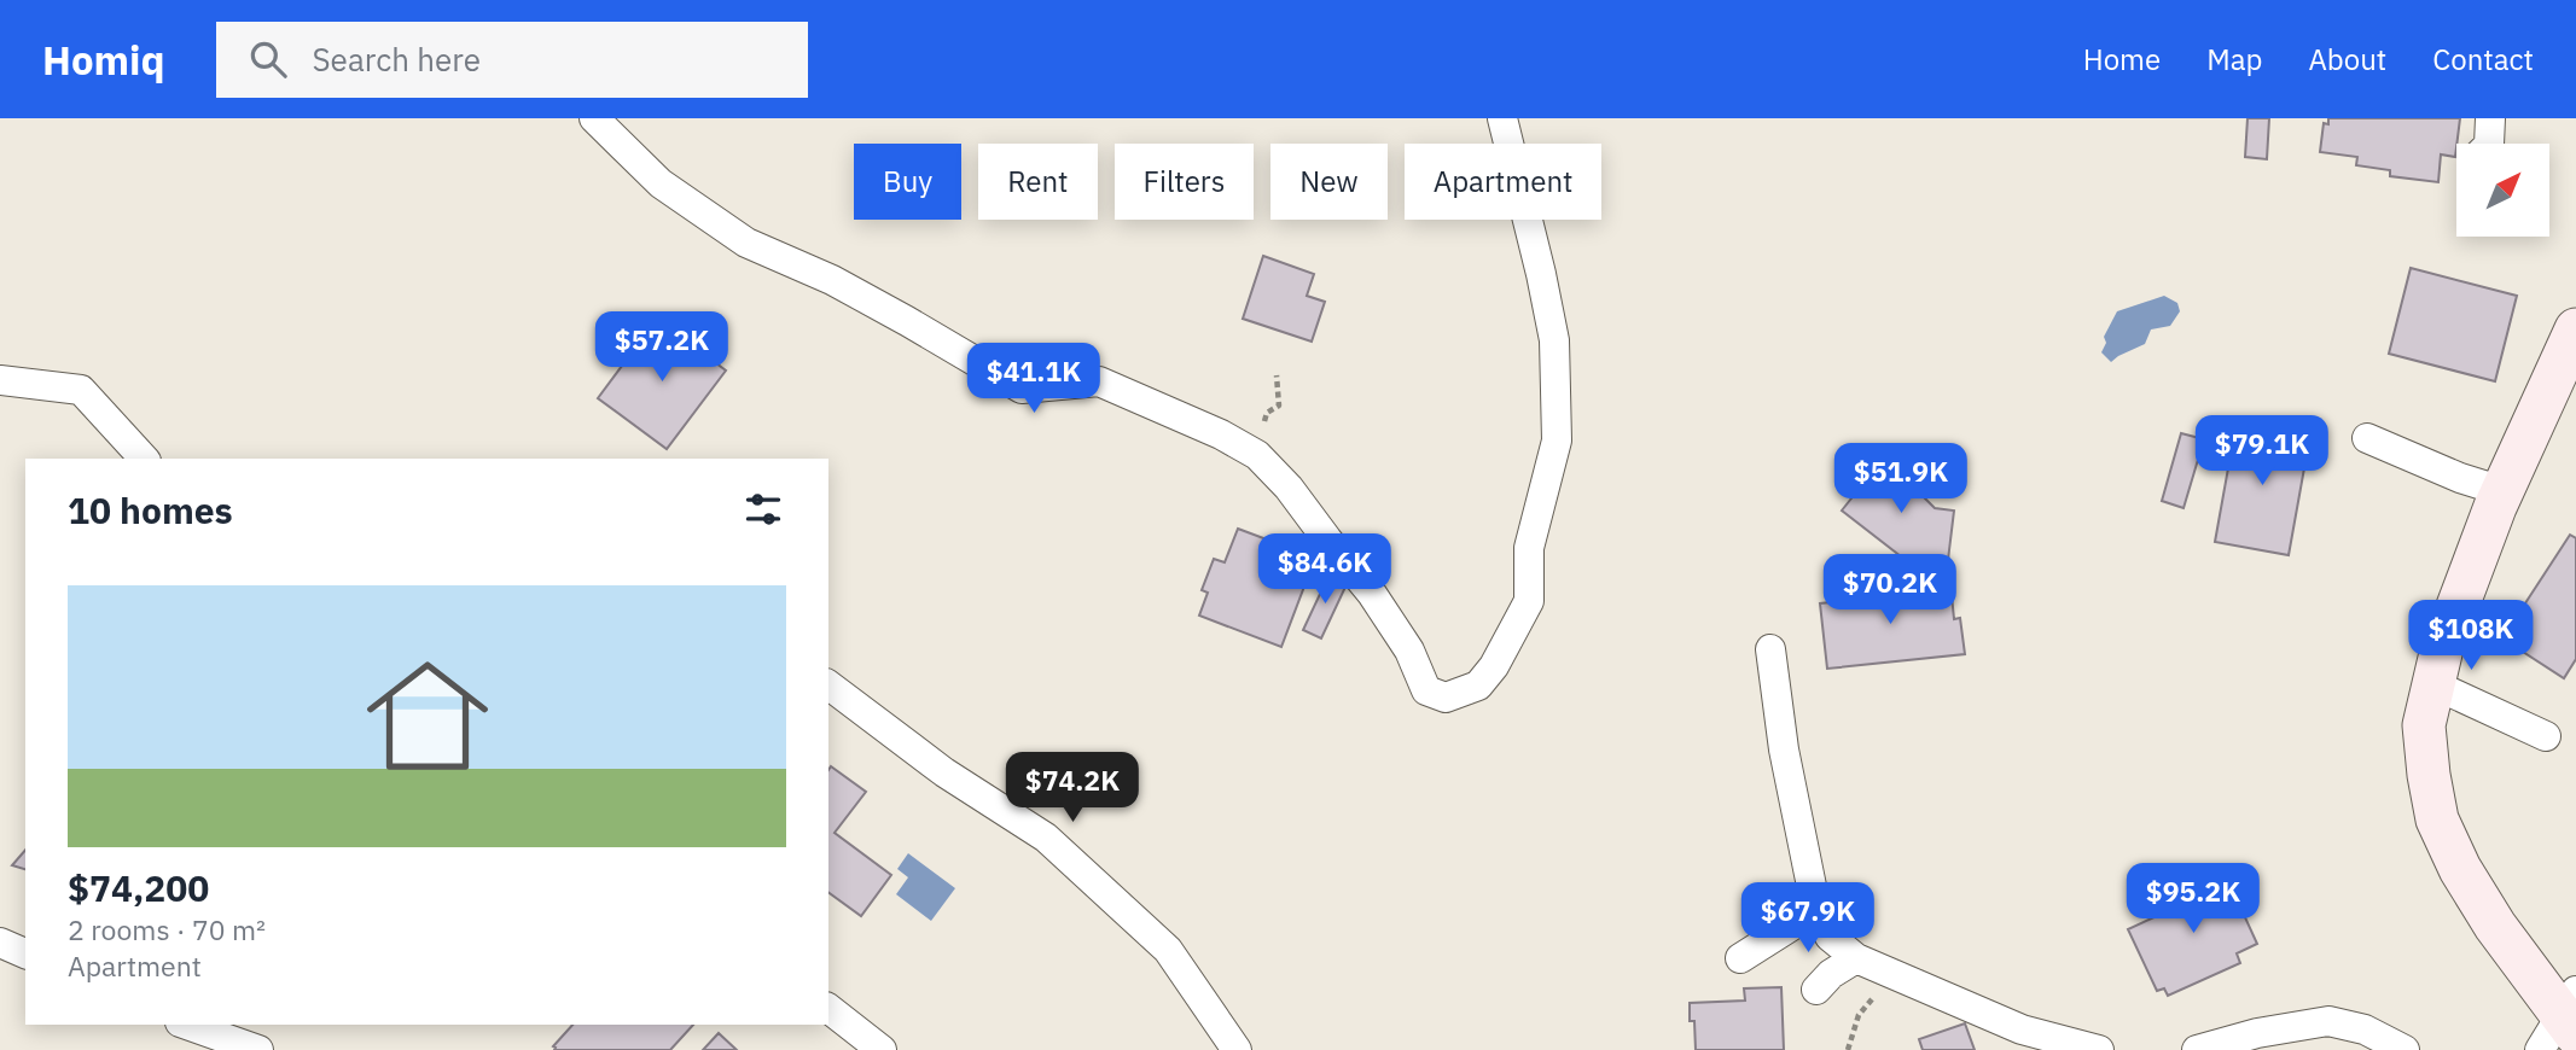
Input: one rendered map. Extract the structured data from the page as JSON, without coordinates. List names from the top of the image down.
{
  "north": "top right",
  "page": {
    "header": "Homiq",
    "search": "Search here",
    "nav": [
      "Home",
      "Map",
      "About",
      "Contact"
    ],
    "chip": [
      "Buy",
      "Rent",
      "Filters",
      "New",
      "Apartment"
    ],
    "price": [
      "$57.2K",
      "$41.1K",
      "$79.1K",
      "$51.9K",
      "$84.6K",
      "$70.2K",
      "$108K",
      "$74.2K",
      "$95.2K",
      "$67.9K"
    ],
    "heading": "10 homes",
    "list": [
      {
        "name": "$74,200",
        "note": "2 rooms · 70 m² · Apartment"
      }
    ]
  }
}
